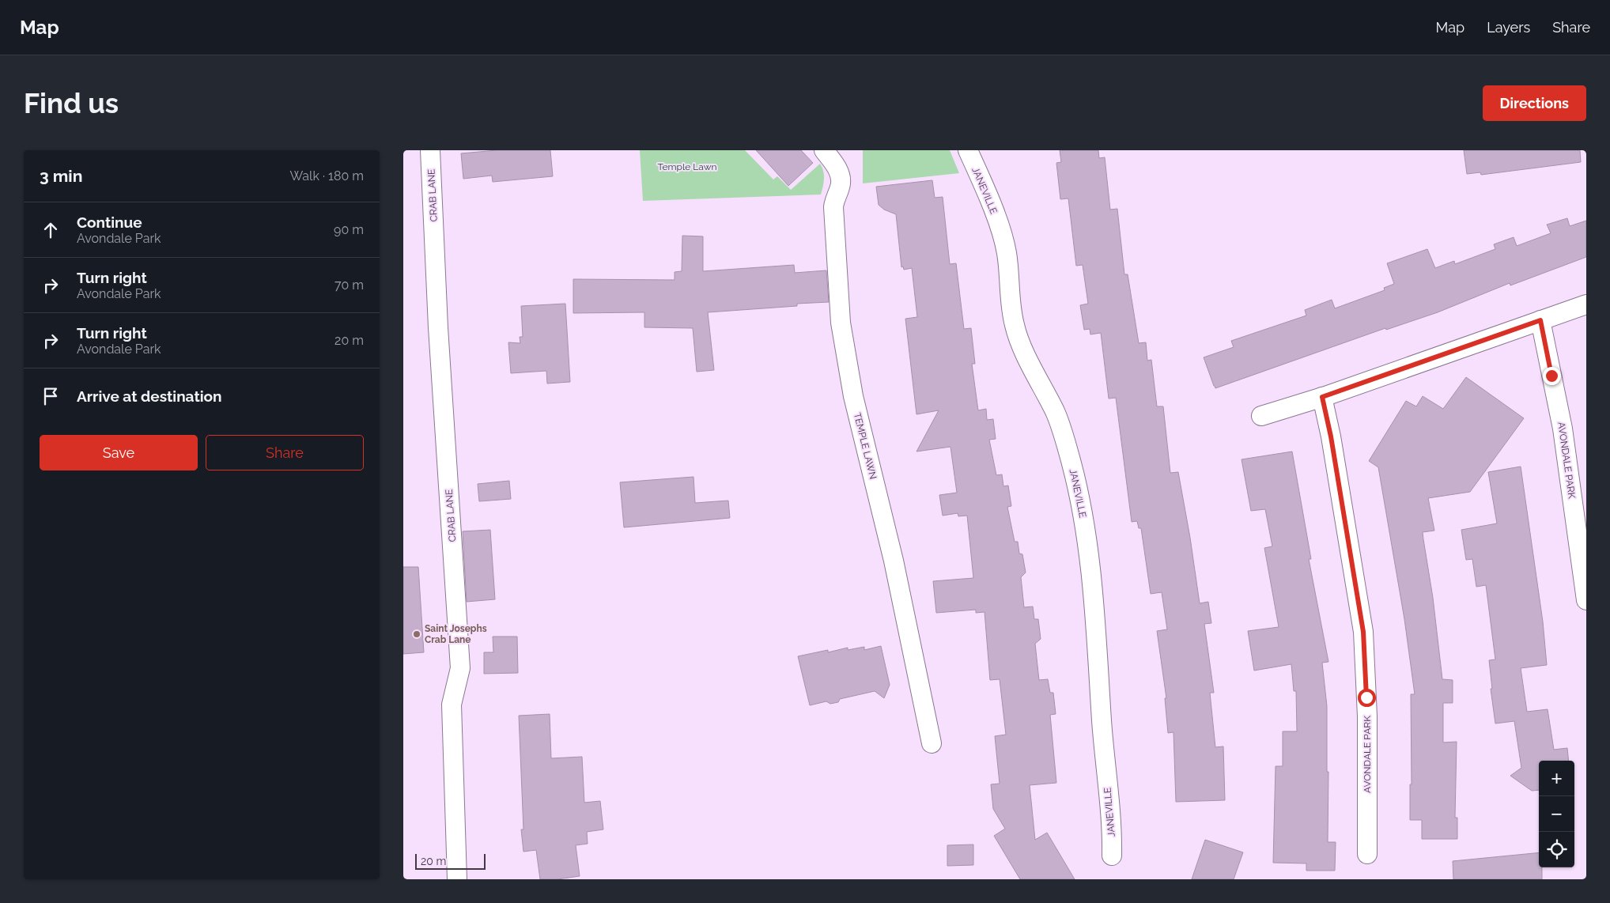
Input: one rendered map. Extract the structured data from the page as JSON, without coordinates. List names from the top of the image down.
{
  "streets": {
    "street": [
      "JANEVILLE",
      "CRAB LANE",
      "TEMPLE LAWN",
      "AVONDALE PARK"
    ]
  },
  "parks": ["Temple Lawn"],
  "places": ["Saint Josephs Crab Lane"],
  "scale_bar": "20 m",
  "page": {
    "header": "Map",
    "nav": ["Map", "Layers", "Share"],
    "buttons": [
      "Directions",
      ["Save", "Share"]
    ],
    "title": "Find us",
    "heading": ["3 min", "Walk · 180 m"],
    "list": [
      ["Continue", "Avondale Park", "90 m"],
      ["Turn right", "Avondale Park", "70 m"],
      ["Turn right", "Avondale Park", "20 m"],
      "Arrive at destination"
    ],
    "map_buttons": ["+", "−"],
    "scale": "20 m"
  }
}
